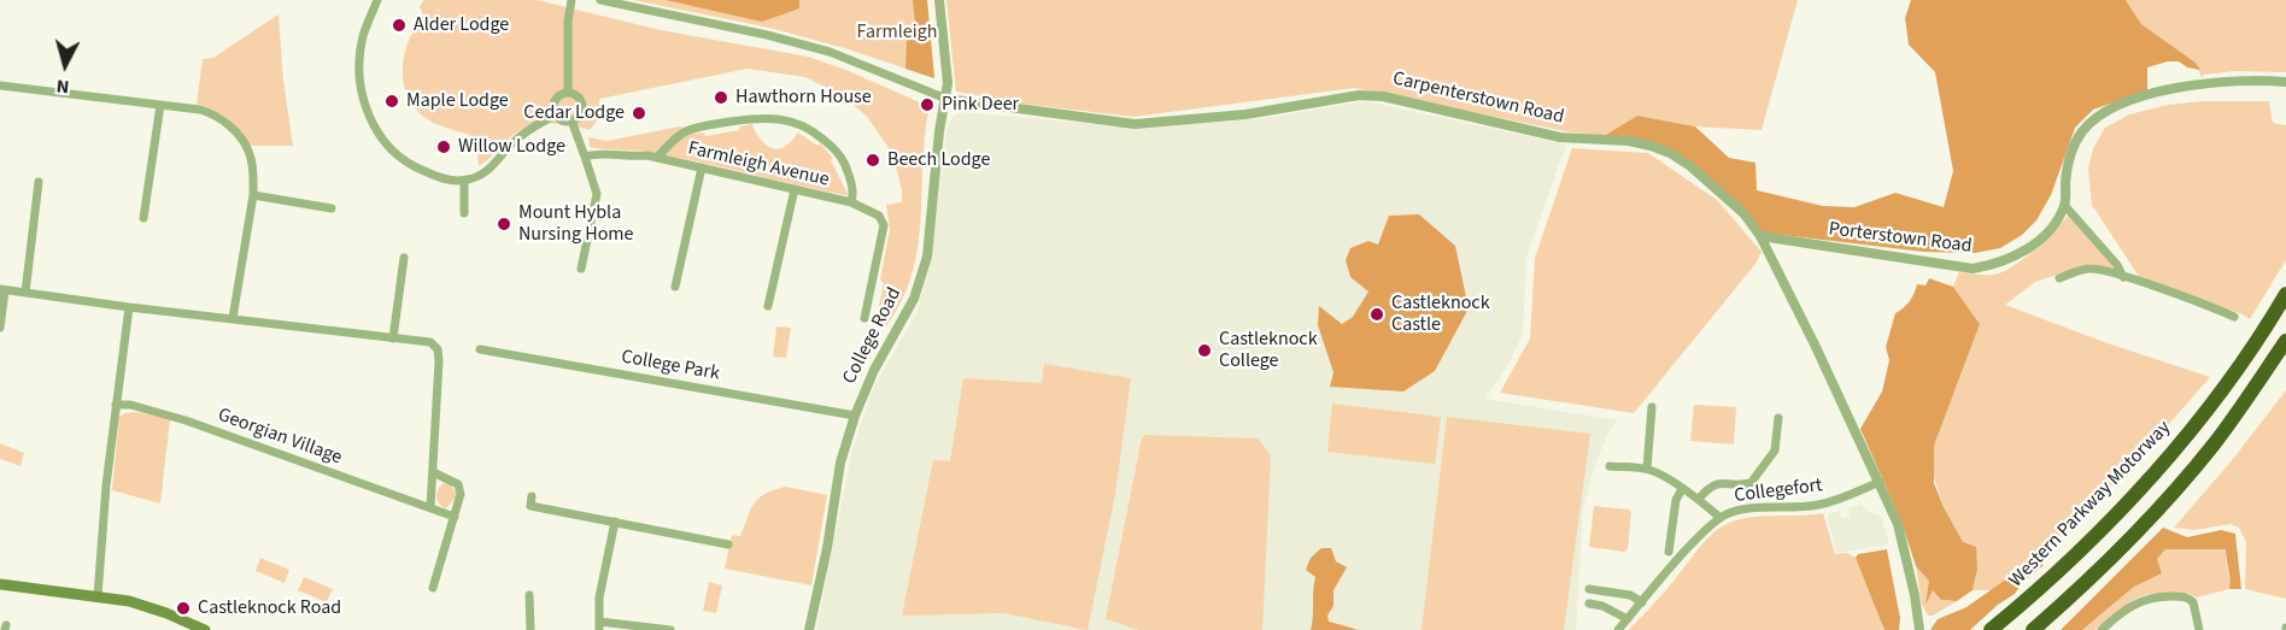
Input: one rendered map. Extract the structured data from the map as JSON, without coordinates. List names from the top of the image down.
{
  "streets": {
    "highway": ["Western Parkway Motorway"],
    "street": [
      "Carpenterstown Road",
      "Farmleigh Avenue",
      "Porterstown Road",
      "College Road",
      "College Park",
      "Georgian Village",
      "Collegefort"
    ]
  },
  "crossings": [
    ["Carpenterstown Road", "Porterstown Road"],
    ["Carpenterstown Road", "College Road"],
    ["Carpenterstown Road", "Collegefort"],
    ["College Road", "College Park"]
  ],
  "parks": ["Farmleigh"],
  "places": [
    "Alder Lodge",
    "Hawthorn House",
    "Maple Lodge",
    "Pink Deer",
    "Cedar Lodge",
    "Willow Lodge",
    "Beech Lodge",
    "Mount Hybla Nursing Home",
    "Castleknock Castle",
    "Castleknock College",
    "Castleknock Road"
  ],
  "north": "bottom"
}
